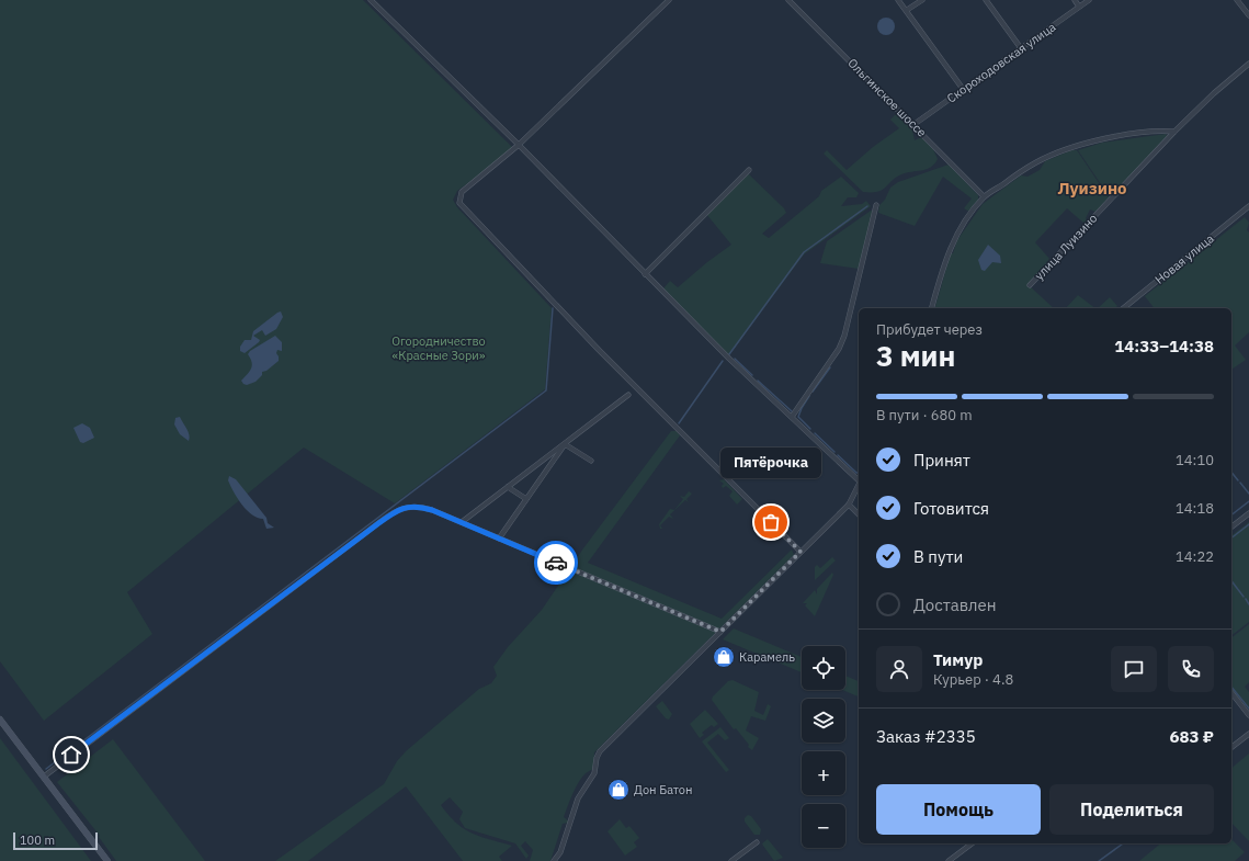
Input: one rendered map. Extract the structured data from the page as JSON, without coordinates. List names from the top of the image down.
{
  "streets": {
    "street": [
      "Скороходовская улица",
      "Ольгинское шоссе",
      "улица Луизино",
      "Новая улица"
    ]
  },
  "crossings": [
    ["Скороходовская улица", "Ольгинское шоссе"]
  ],
  "districts": ["Луизино"],
  "parks": ["Огородничество «Красные Зори»"],
  "places": {
    "other": ["Пятёрочка"],
    "shop": ["Карамель", "Дон Батон"]
  },
  "scale_bar": "100 m",
  "page": {
    "heading": ["3 мин", "Прибудет через", "14:33–14:38"],
    "panel": [
      "Тимур",
      "Курьер · 4.8",
      "Заказ #2335",
      "683 ₽"
    ],
    "bar": "В пути · 680 m",
    "list": [
      ["Принят", "14:10"],
      ["Готовится", "14:18"],
      ["В пути", "14:22"],
      "Доставлен"
    ],
    "bubble": "Пятёрочка",
    "map_buttons": ["+", "−"],
    "buttons": ["Помощь", "Поделиться"],
    "scale": "100 m"
  }
}
